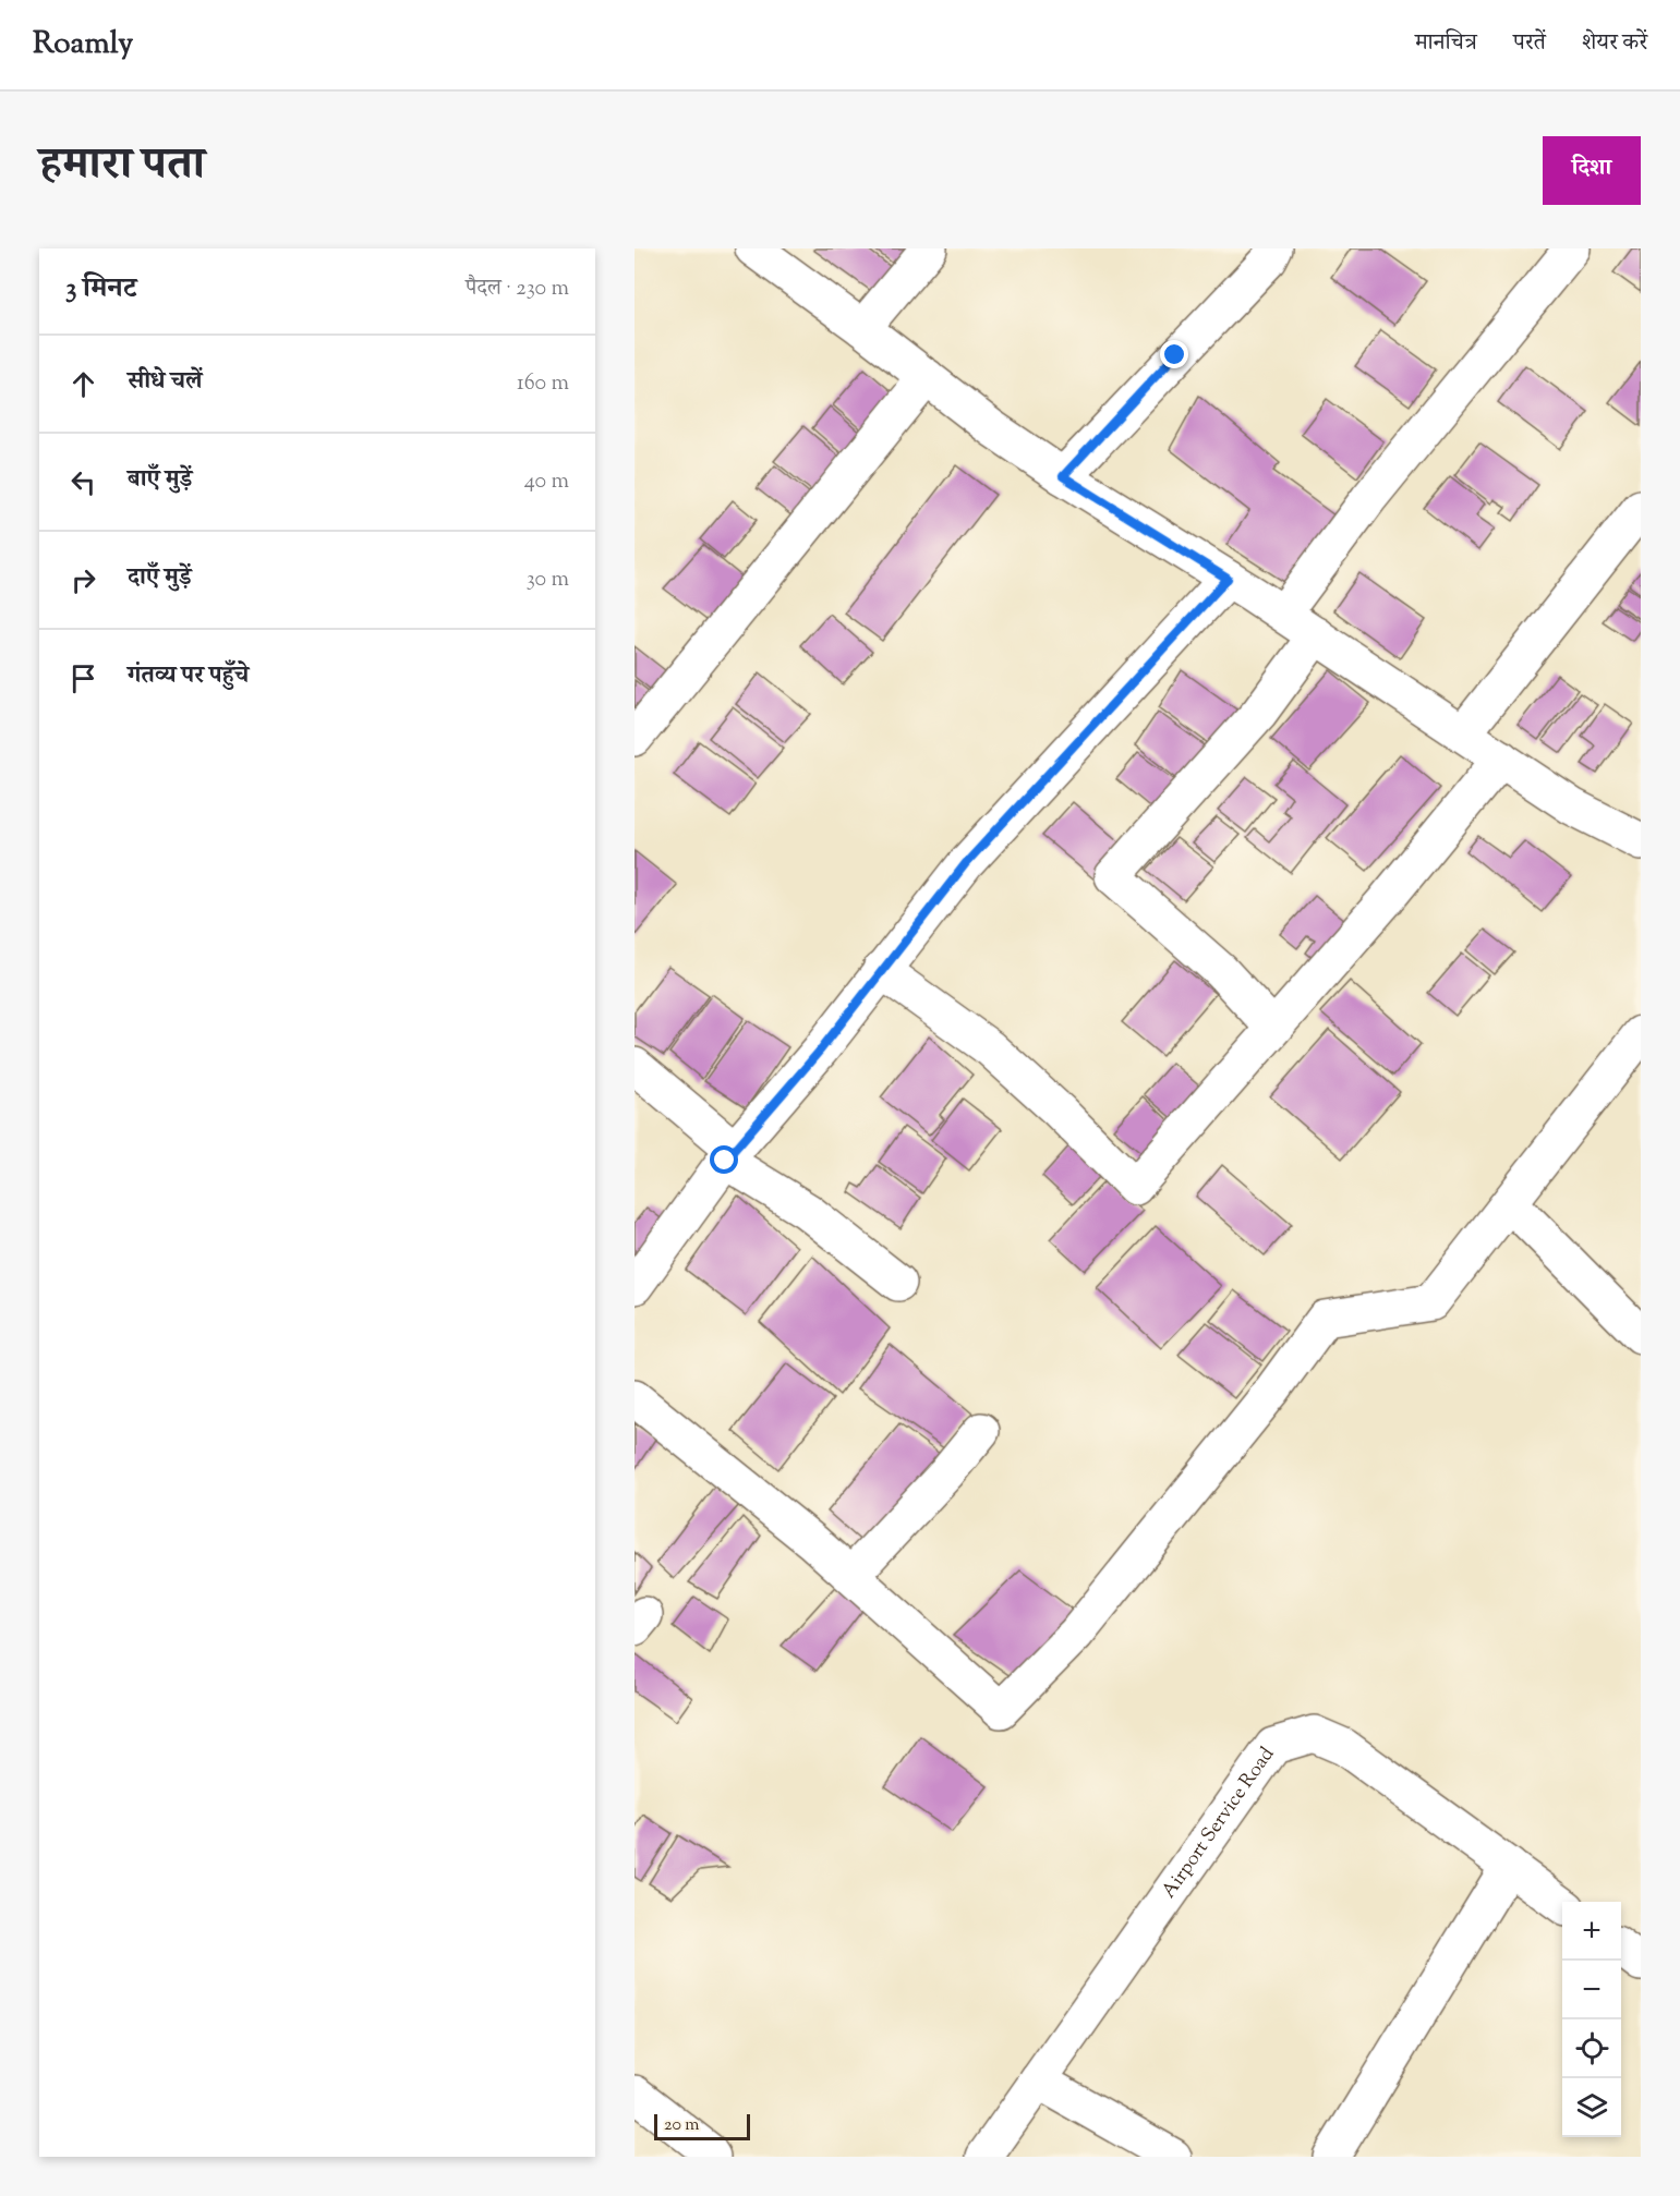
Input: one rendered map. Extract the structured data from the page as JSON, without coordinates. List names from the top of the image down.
{
  "streets": {
    "street": ["Airport Service Road"]
  },
  "scale_bar": "20 m",
  "page": {
    "header": "Roamly",
    "nav": ["मानचित्र", "परतें", "शेयर करें"],
    "title": "हमारा पता",
    "buttons": "दिशा",
    "heading": ["3 मिनट", "पैदल · 230 m"],
    "list": [
      ["सीधे चलें", "160 m"],
      ["बाएँ मुड़ें", "40 m"],
      ["दाएँ मुड़ें", "30 m"],
      "गंतव्य पर पहुँचे"
    ],
    "map_buttons": ["+", "−"],
    "scale": "20 m"
  }
}
